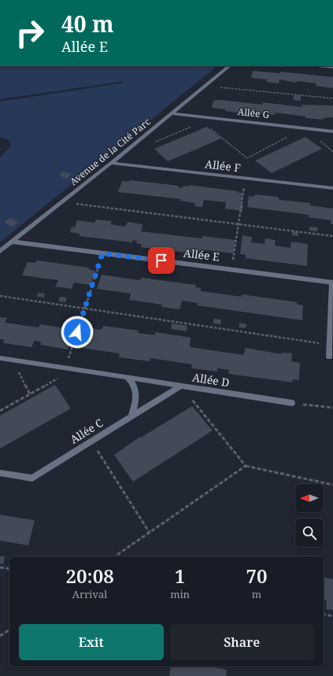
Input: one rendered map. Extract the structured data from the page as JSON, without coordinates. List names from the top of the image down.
{
  "streets": {
    "street": [
      "Allée G",
      "Avenue de la Cité Parc",
      "Allée F",
      "Allée E",
      "Allée D",
      "Allée C"
    ]
  },
  "crossings": [
    ["Allée G", "Avenue de la Cité Parc"],
    ["Avenue de la Cité Parc", "Allée F"],
    ["Avenue de la Cité Parc", "Allée E"],
    ["Allée D", "Allée C"]
  ],
  "north": "left",
  "page": {
    "turn": ["40 m", "Allée E"],
    "eta": [
      "20:08",
      "Arrival",
      "1",
      "min",
      "70",
      "m"
    ],
    "buttons": ["Exit", "Share"]
  }
}
